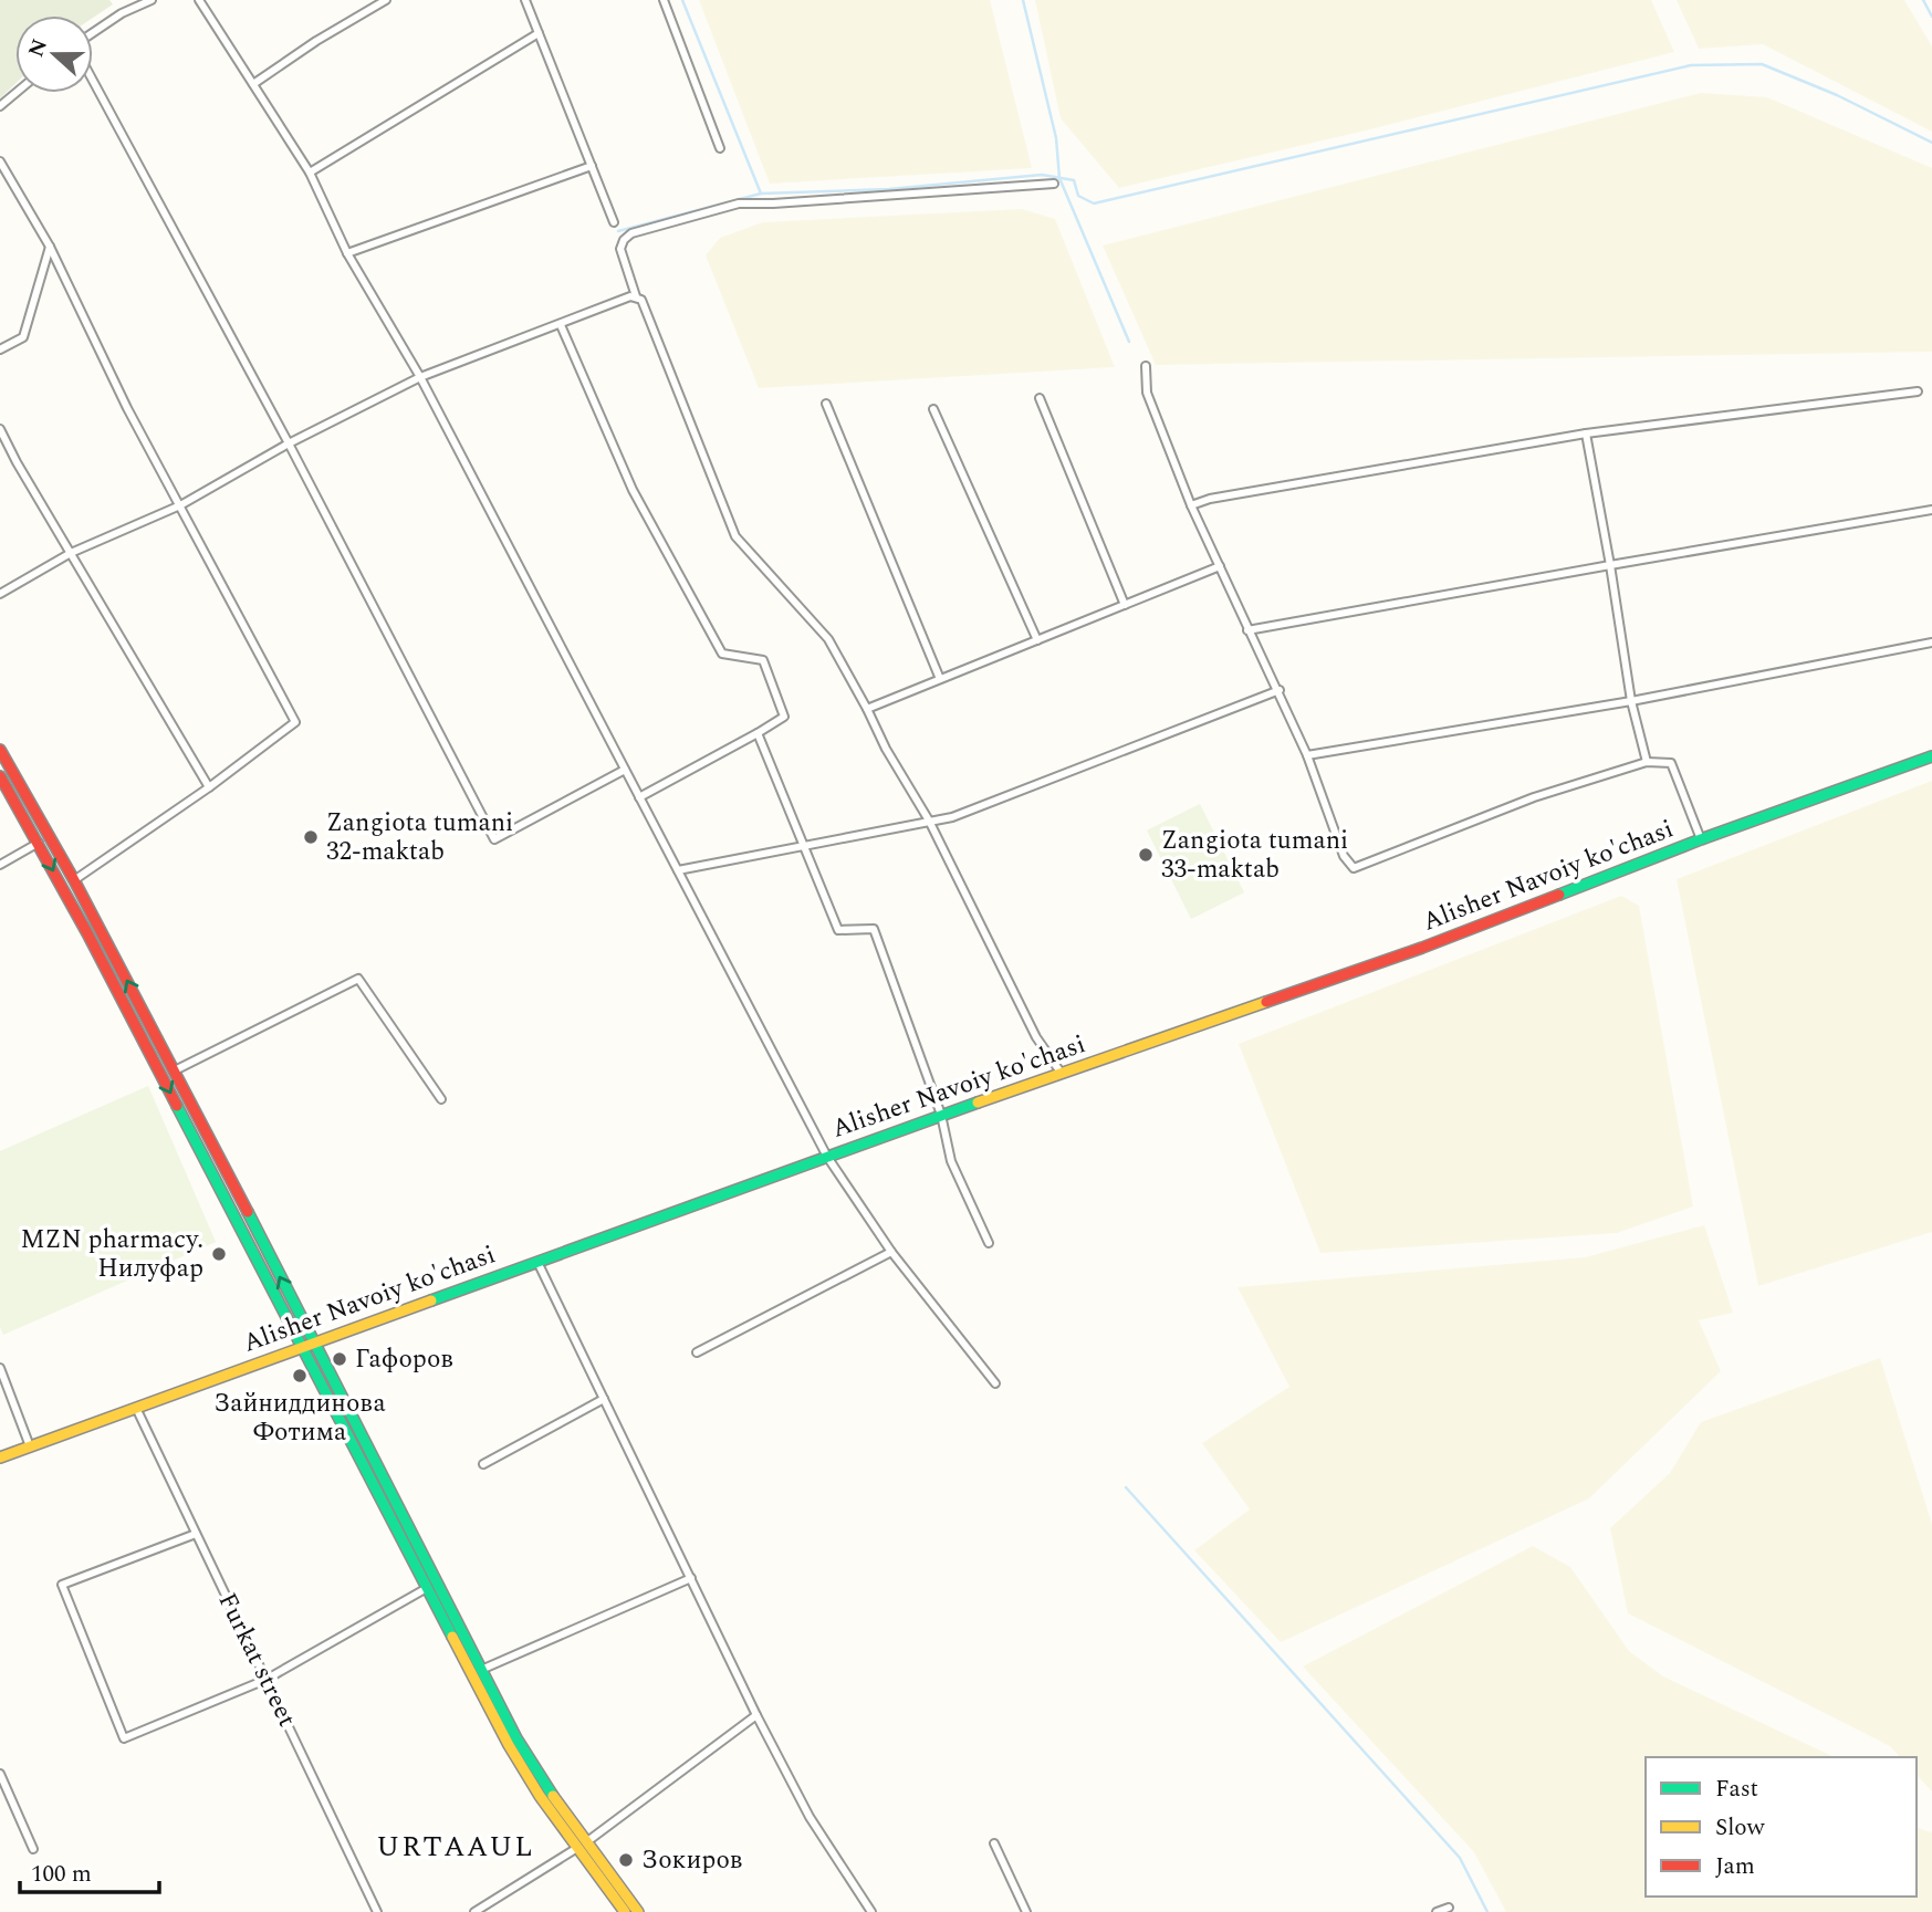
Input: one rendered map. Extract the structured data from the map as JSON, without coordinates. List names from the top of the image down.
{
  "streets": {
    "main road": ["Alisher Navoiy ko'chasi"],
    "street": ["Furkat street"]
  },
  "crossings": [
    ["Alisher Navoiy ko'chasi", "Furkat street"]
  ],
  "districts": ["URTAAUL"],
  "places": [
    "Zangiota tumani 32-maktab",
    "Zangiota tumani 33-maktab",
    "MZN pharmacy. Нилуфар",
    "Гафоров",
    "Зайниддинова Фотима",
    "Зокиров"
  ],
  "legend": ["Fast", "Slow", "Jam"],
  "scale_bar": "100 m",
  "north": "left"
}
